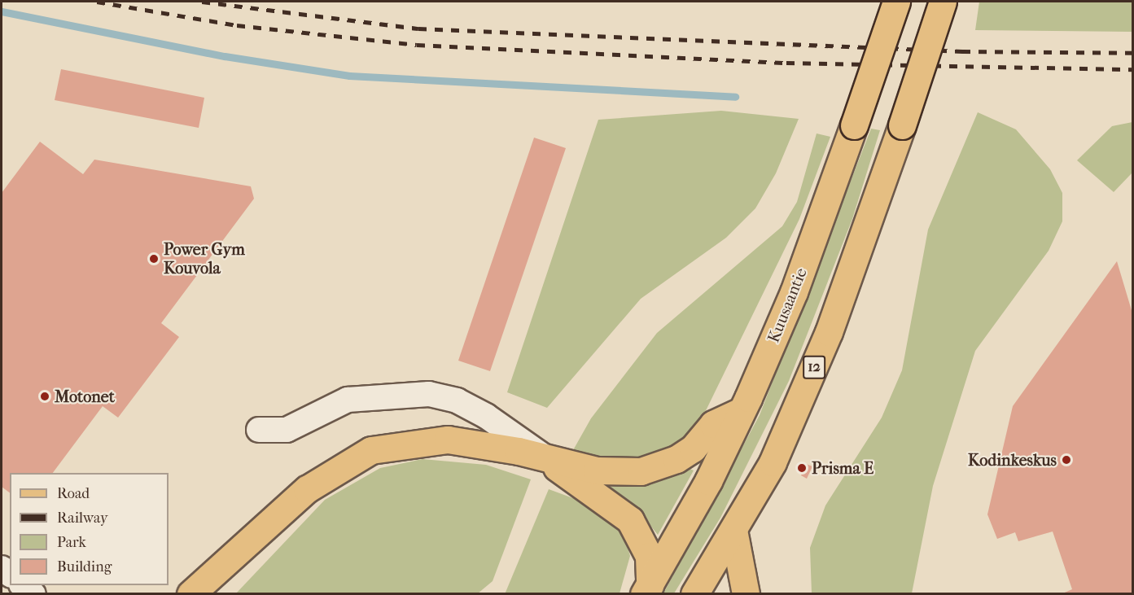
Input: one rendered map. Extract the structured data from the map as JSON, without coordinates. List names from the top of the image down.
{
  "streets": {
    "main road": ["Kuusaantie", "12"]
  },
  "places": [
    "Power Gym Kouvola",
    "Motonet",
    "Kodinkeskus",
    "Prisma E"
  ],
  "legend": [
    "Road",
    "Railway",
    "Park",
    "Building"
  ]
}
